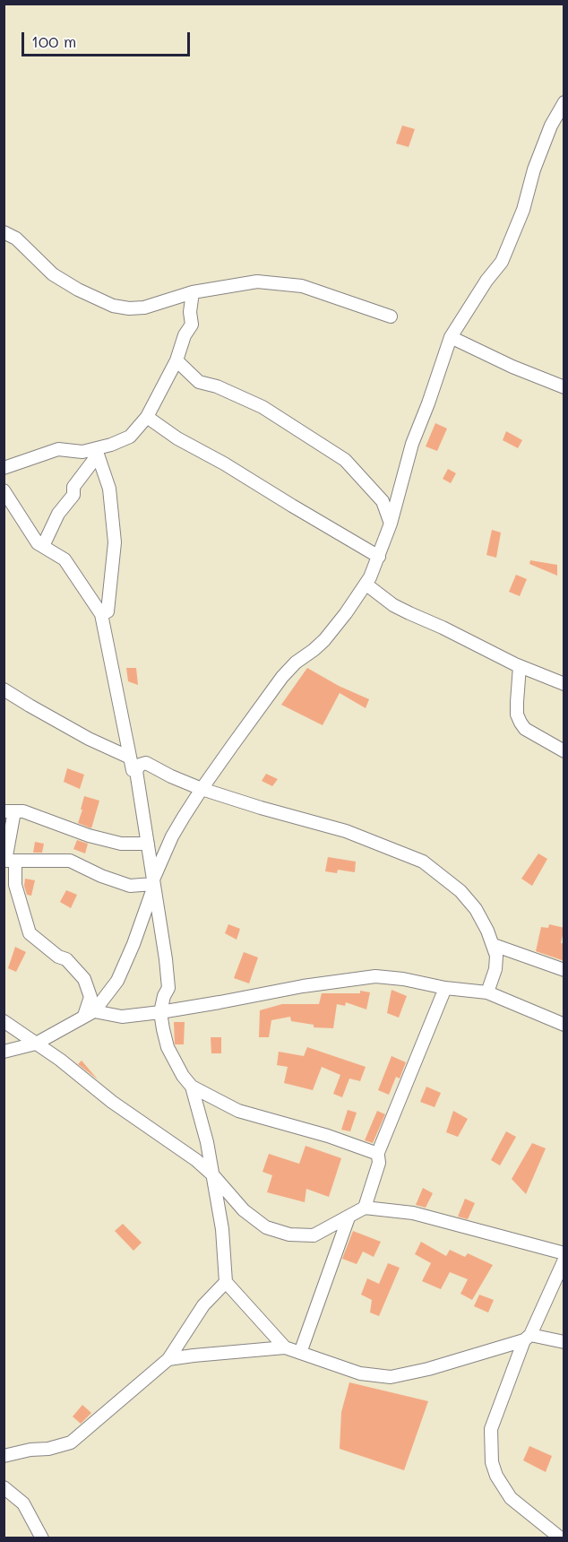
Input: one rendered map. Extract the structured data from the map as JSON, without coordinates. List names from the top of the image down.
{
  "scale_bar": "100 m"
}
